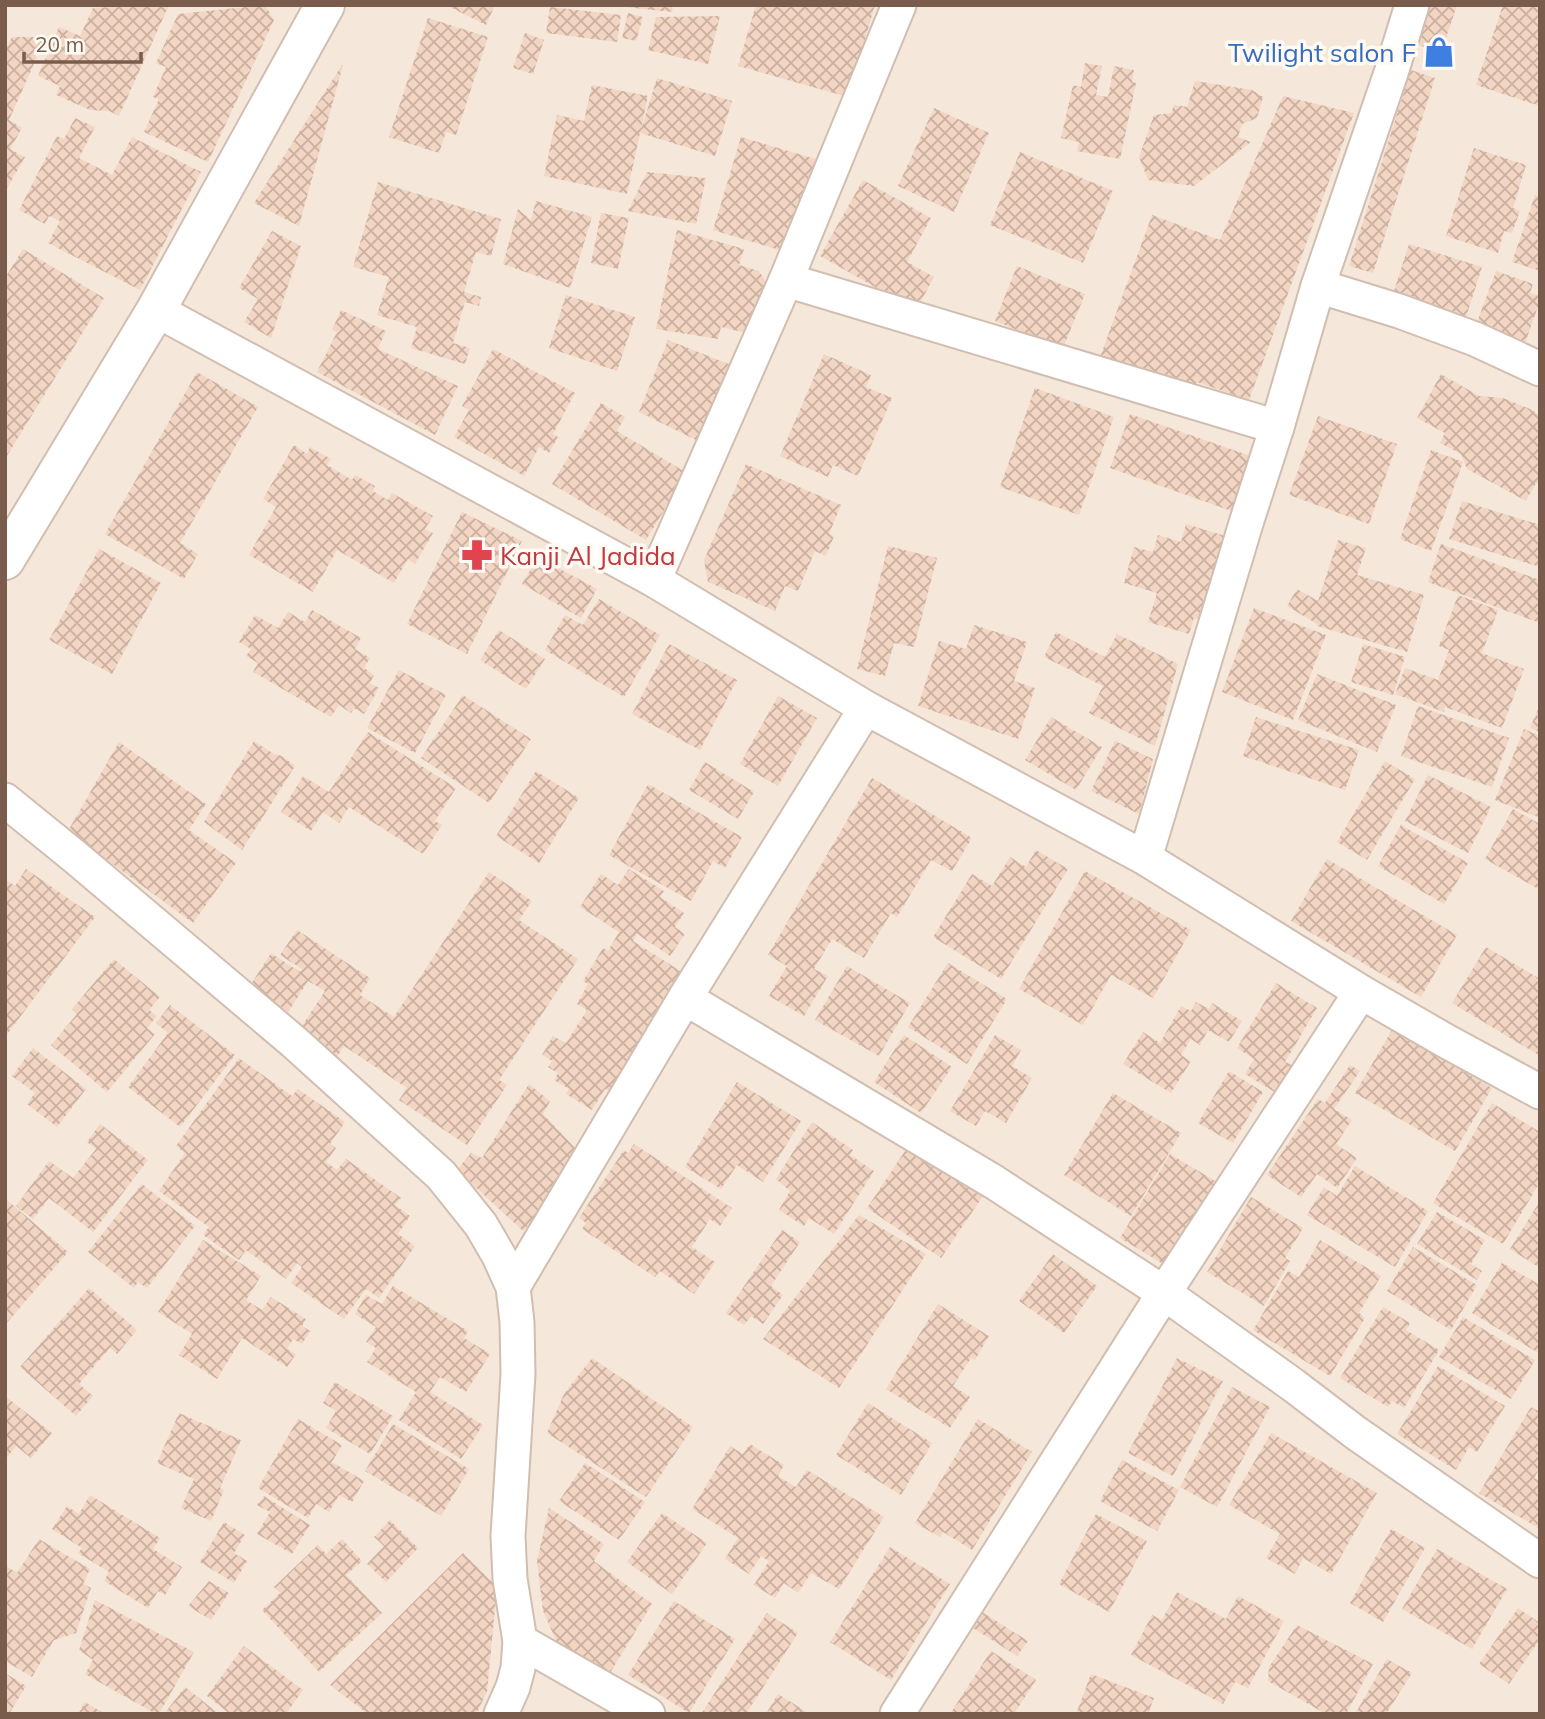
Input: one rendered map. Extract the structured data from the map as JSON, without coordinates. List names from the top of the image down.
{
  "places": {
    "shop": ["Twilight salon F"],
    "pharmacy": ["Kanji Al Jadida"]
  },
  "scale_bar": "20 m"
}
